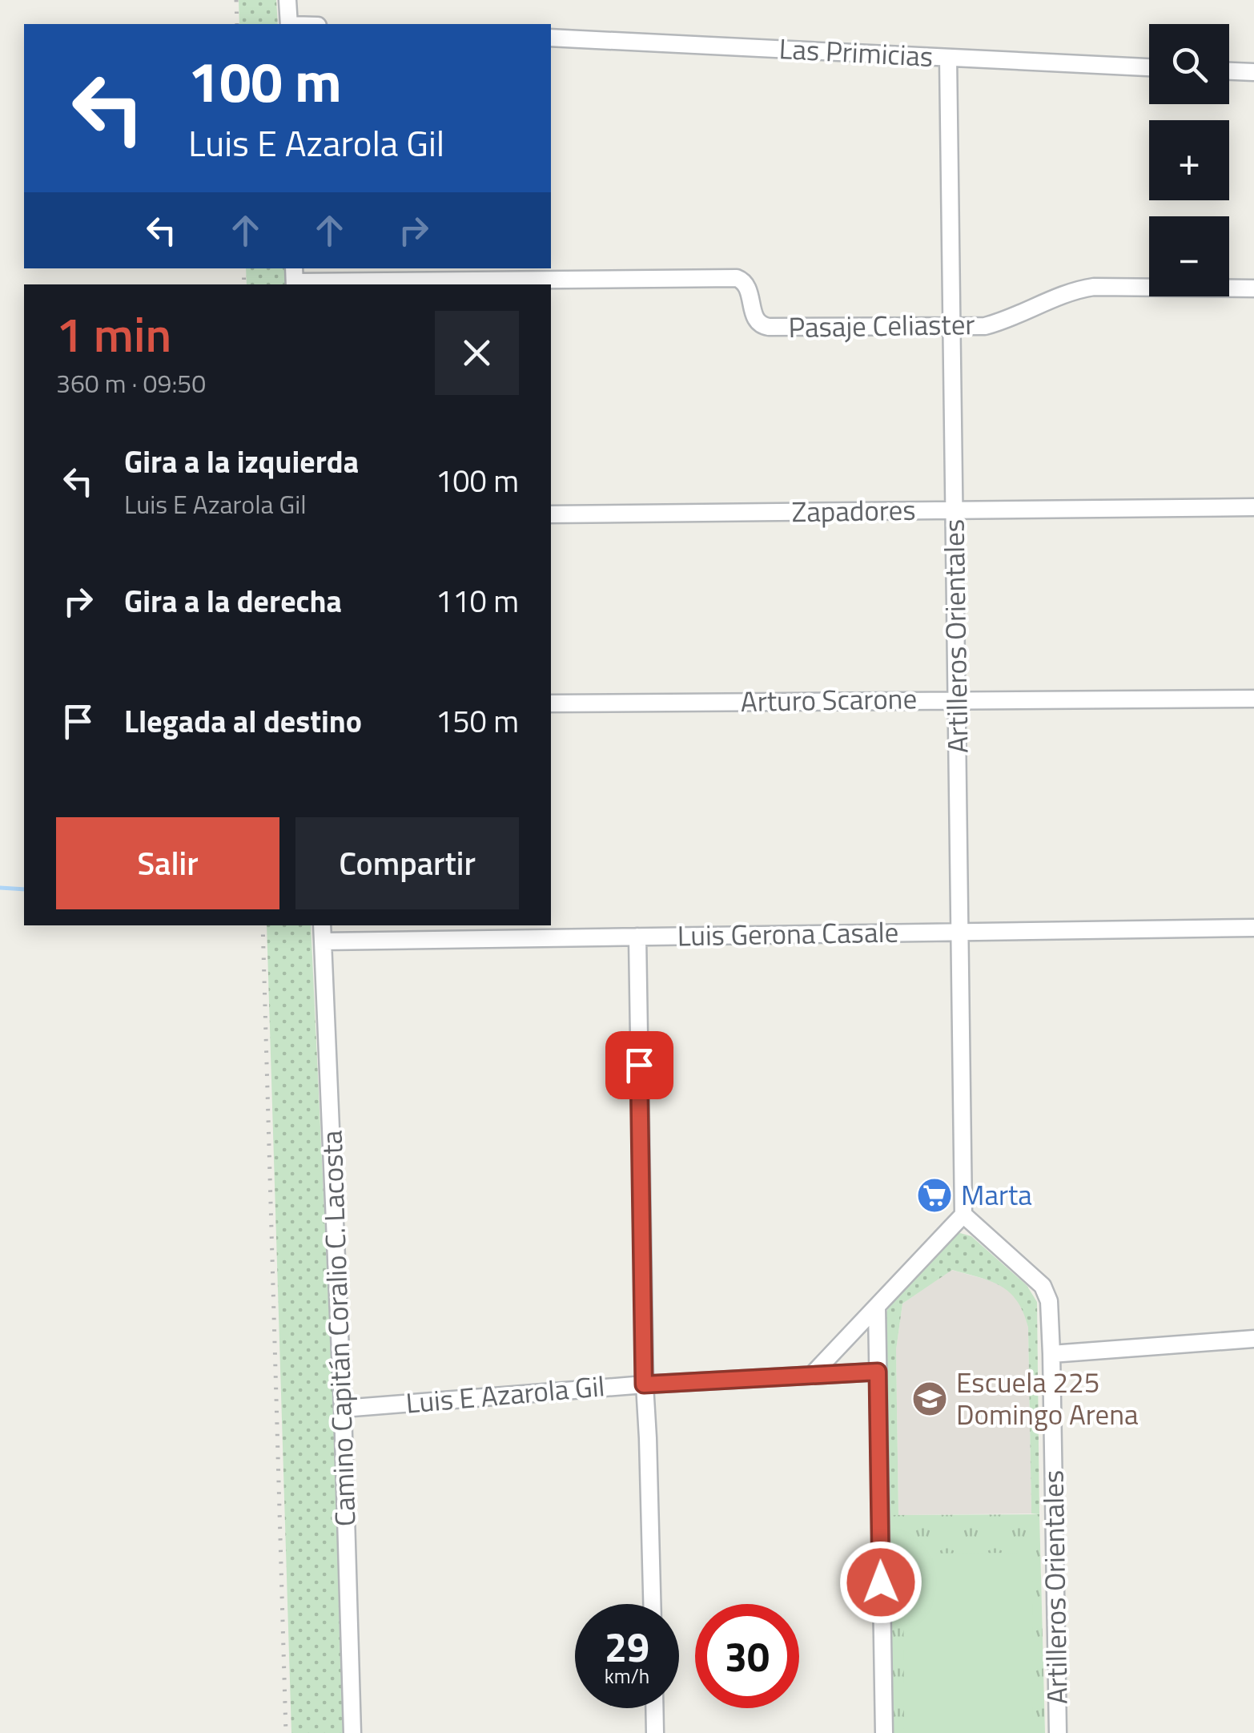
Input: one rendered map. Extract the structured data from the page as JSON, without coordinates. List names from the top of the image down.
{
  "streets": {
    "street": [
      "Las Primicias",
      "Pasaje Celiaster",
      "Zapadores",
      "Artilleros Orientales",
      "Arturo Scarone",
      "Luis Gerona Casale",
      "Camino Capitán Coralio C. Lacosta",
      "Luis E Azarola Gil"
    ]
  },
  "crossings": [
    ["Las Primicias", "Artilleros Orientales"],
    ["Pasaje Celiaster", "Artilleros Orientales"],
    ["Zapadores", "Artilleros Orientales"],
    ["Artilleros Orientales", "Arturo Scarone"],
    ["Artilleros Orientales", "Luis Gerona Casale"],
    ["Luis Gerona Casale", "Camino Capitán Coralio C. Lacosta"],
    ["Camino Capitán Coralio C. Lacosta", "Luis E Azarola Gil"]
  ],
  "places": {
    "supermarket": ["Marta"],
    "school or university": ["Escuela 225 Domingo Arena"]
  },
  "page": {
    "map_buttons": ["+", "−"],
    "turn": ["100 m", "Luis E Azarola Gil"],
    "heading": ["1 min", "360 m · 09:50"],
    "list": [
      {
        "name": "Gira a la izquierda",
        "note": "Luis E Azarola Gil",
        "value": "100 m"
      },
      {
        "name": "Gira a la derecha",
        "value": "110 m"
      },
      {
        "name": "Llegada al destino",
        "value": "150 m"
      }
    ],
    "buttons": ["Salir", "Compartir"],
    "speed": "29 km/h",
    "limit": "30"
  }
}
